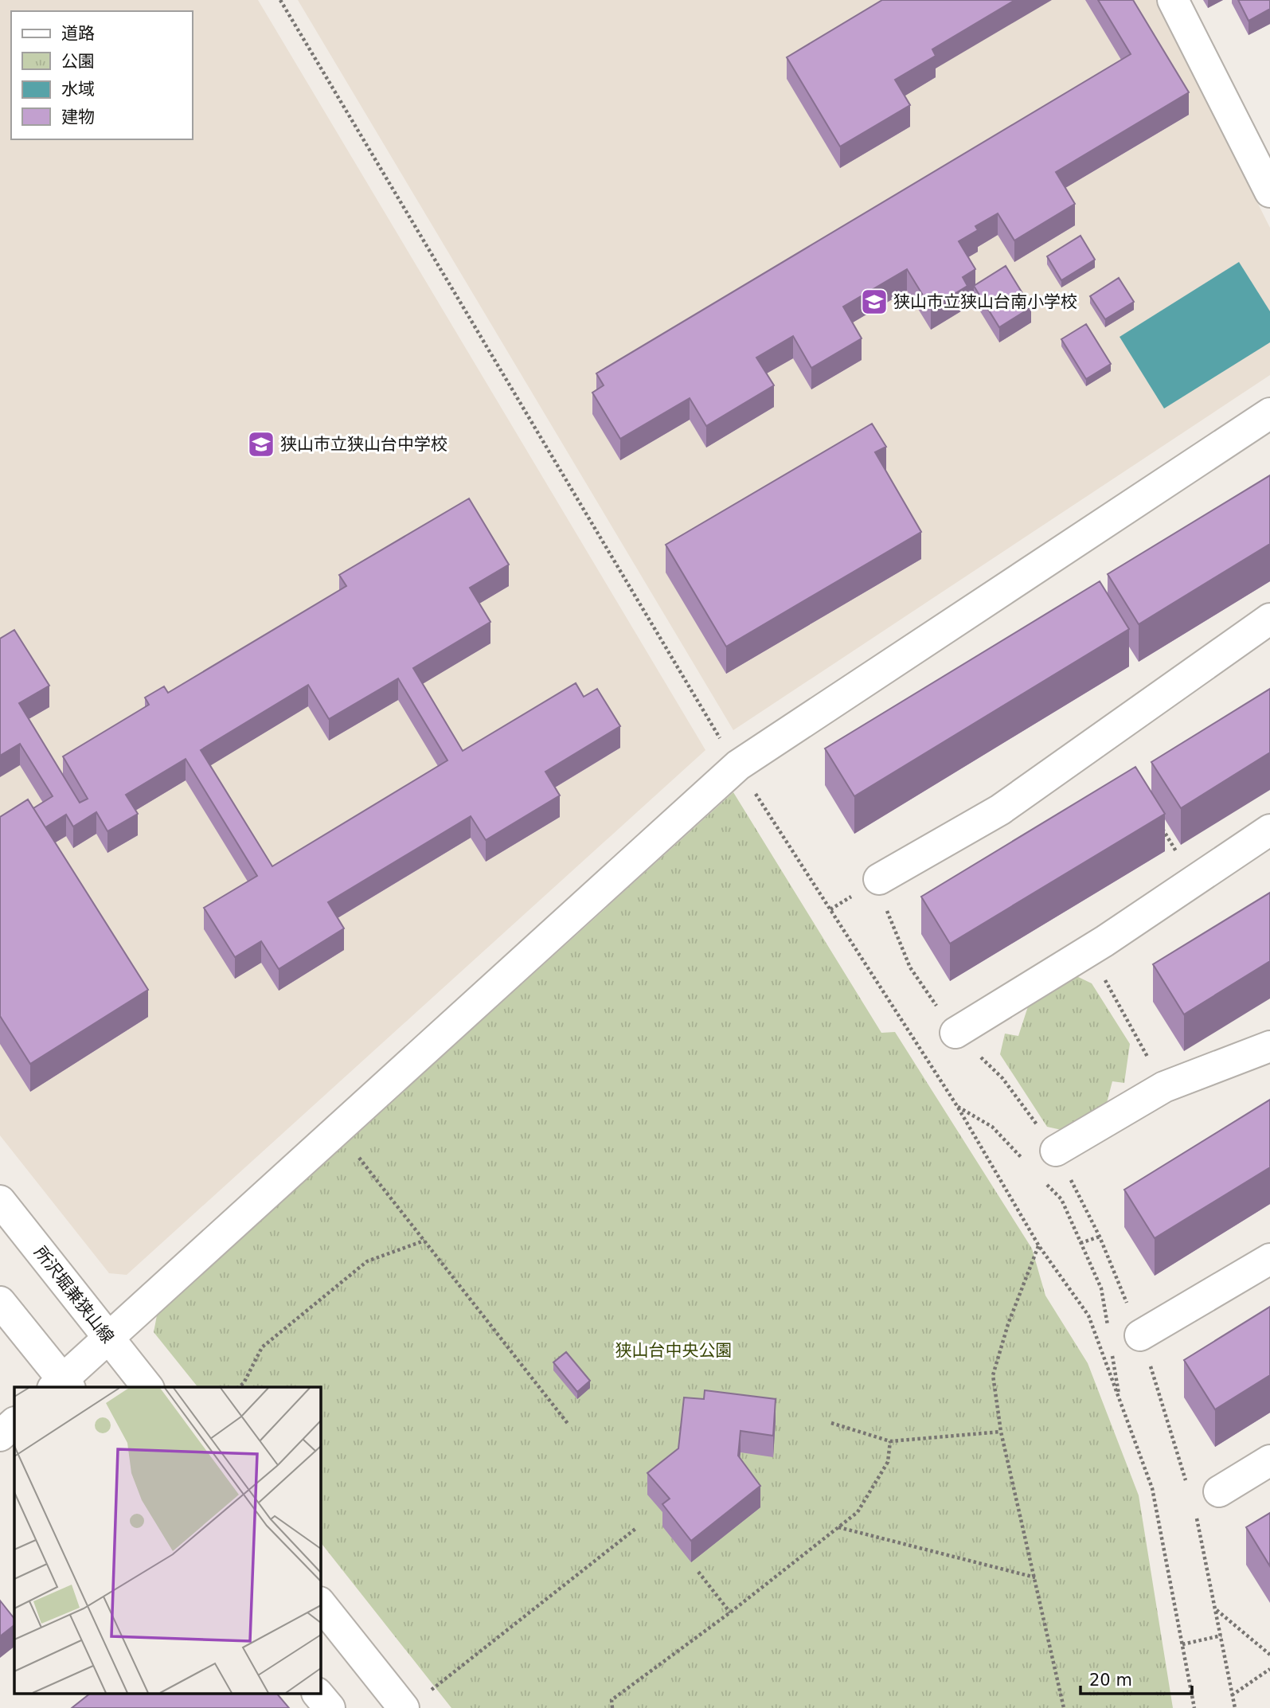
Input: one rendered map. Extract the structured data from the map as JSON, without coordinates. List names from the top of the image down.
{
  "streets": {
    "street": ["所沢堀兼狭山線"]
  },
  "parks": ["狭山台中央公園"],
  "places": {
    "school or university": ["狭山市立狭山台南小学校", "狭山市立狭山台中学校"]
  },
  "legend": [
    "道路",
    "公園",
    "水域",
    "建物"
  ],
  "scale_bar": "20 m"
}
